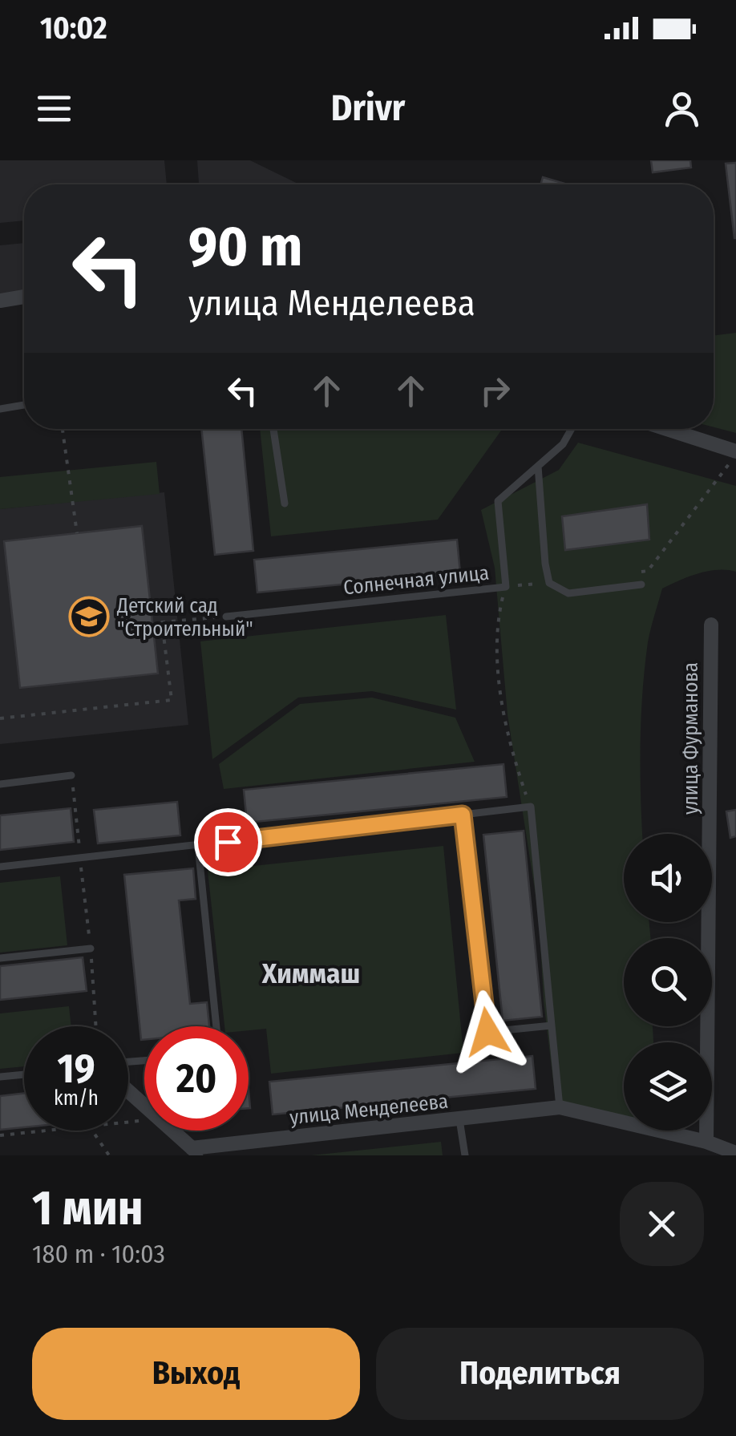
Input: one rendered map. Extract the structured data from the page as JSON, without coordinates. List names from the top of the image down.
{
  "streets": {
    "street": ["улица Фурманова", "улица Менделеева"],
    "lane": ["Солнечная улица"]
  },
  "crossings": [
    ["улица Фурманова", "улица Менделеева"]
  ],
  "districts": ["Химмаш"],
  "places": {
    "school or university": ["Детский сад \"Строительный\""]
  },
  "page": {
    "status": "10:02",
    "header": "Drivr",
    "turn": ["90 m", "улица Менделеева"],
    "speed": "19 km/h",
    "limit": "20",
    "heading": ["1 мин", "180 m · 10:03"],
    "buttons": ["Выход", "Поделиться"]
  }
}
